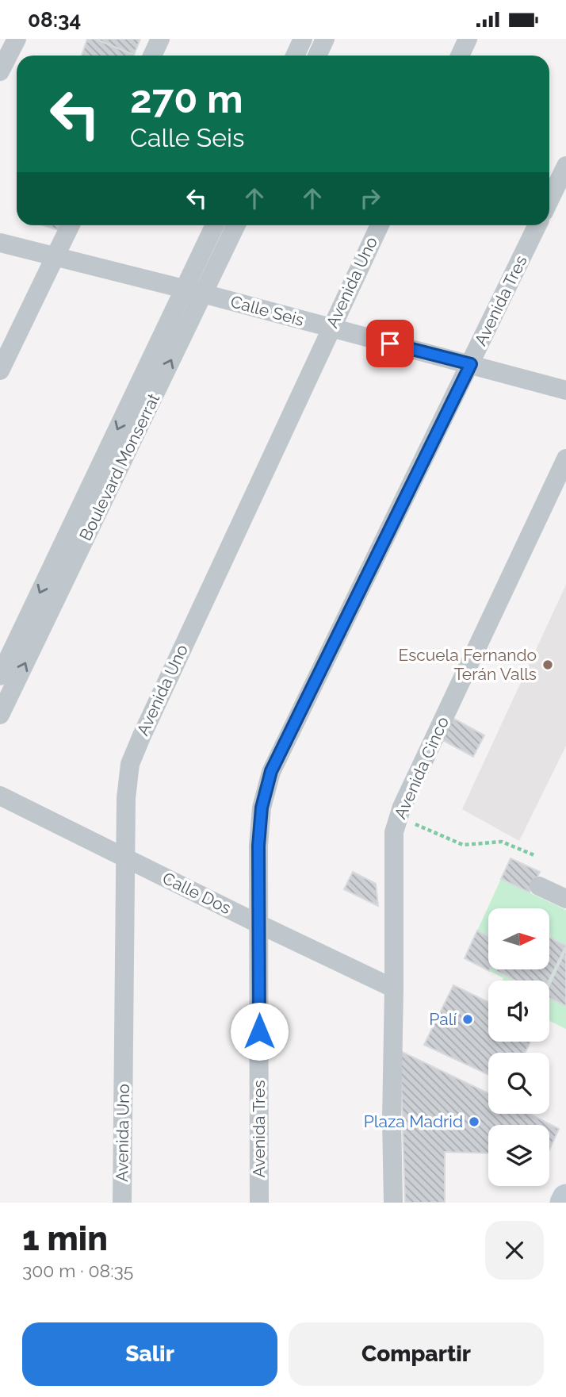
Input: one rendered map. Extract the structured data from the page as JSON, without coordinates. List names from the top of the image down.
{
  "streets": {
    "street": [
      "Avenida Uno",
      "Avenida Tres",
      "Calle Seis",
      "Boulevard Monserrat",
      "Avenida Cinco",
      "Calle Dos"
    ]
  },
  "crossings": [
    ["Avenida Uno", "Calle Seis"],
    ["Avenida Uno", "Calle Dos"],
    ["Avenida Tres", "Calle Seis"],
    ["Avenida Tres", "Calle Dos"],
    ["Calle Seis", "Boulevard Monserrat"],
    ["Avenida Cinco", "Calle Dos"]
  ],
  "places": ["Escuela Fernando Terán Valls", "Palí", "Plaza Madrid"],
  "north": "right",
  "page": {
    "status": "08:34",
    "turn": ["270 m", "Calle Seis"],
    "heading": ["1 min", "300 m · 08:35"],
    "buttons": ["Salir", "Compartir"]
  }
}
